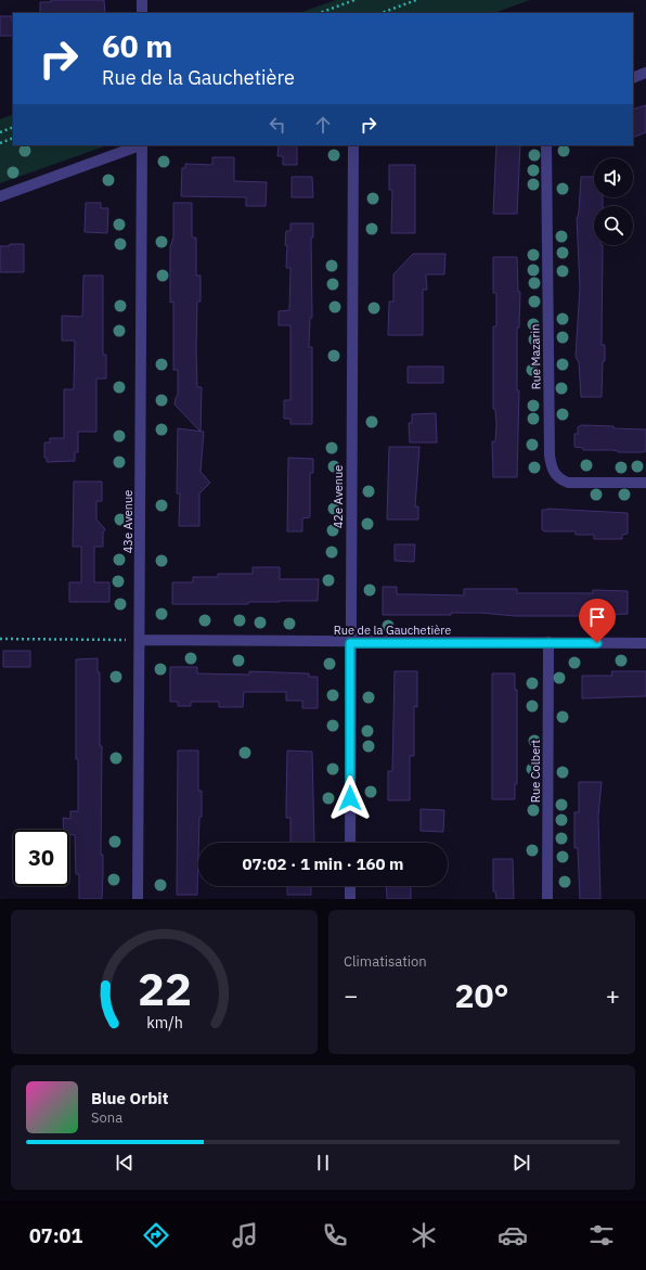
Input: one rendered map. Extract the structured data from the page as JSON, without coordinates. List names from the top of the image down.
{
  "streets": {
    "street": [
      "Rue Mazarin",
      "42e Avenue",
      "43e Avenue",
      "Rue de la Gauchetière",
      "Rue Colbert"
    ]
  },
  "crossings": [
    ["42e Avenue", "Rue de la Gauchetière"],
    ["43e Avenue", "Rue de la Gauchetière"],
    ["Rue de la Gauchetière", "Rue Colbert"]
  ],
  "page": {
    "turn": ["60 m", "Rue de la Gauchetière"],
    "limit": "30",
    "trip": "07:02 · 1 min · 160 m",
    "tile": "Climatisation",
    "heat": ["−", "20°", "+"],
    "song": ["Blue Orbit", "Sona"],
    "tabs": "07:01",
    "gauge": ["22", "km/h"]
  }
}
